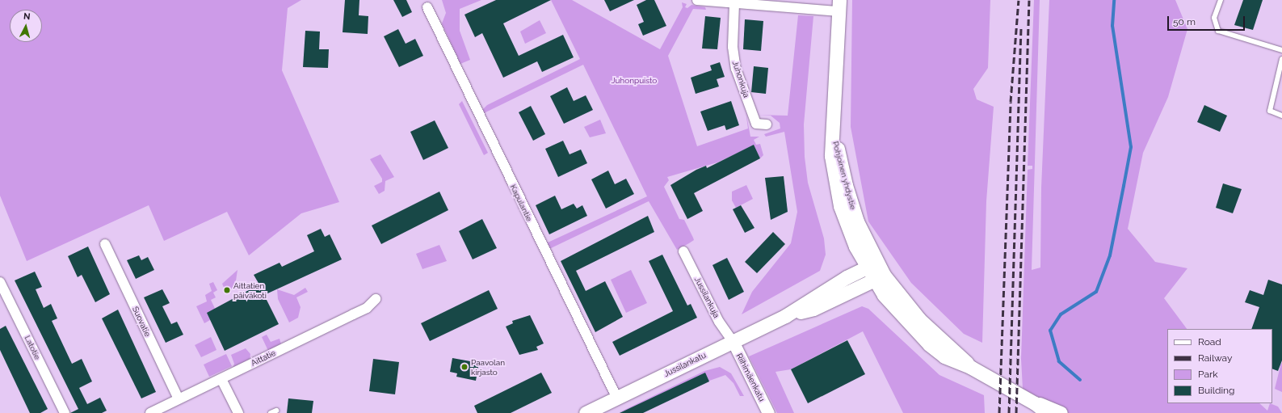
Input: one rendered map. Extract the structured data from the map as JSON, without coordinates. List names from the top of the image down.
{
  "streets": {
    "main road": ["Pohjoinen yhdystie", "Jussilankatu"],
    "street": [
      "Juhonkuja",
      "Kapulantie",
      "Jussilankuja",
      "Suovatie",
      "Latotie",
      "Aittatie",
      "Riihimäenkatu"
    ]
  },
  "crossings": [
    ["Pohjoinen yhdystie", "Jussilankatu"],
    ["Kapulantie", "Jussilankatu"],
    ["Jussilankuja", "Jussilankatu"],
    ["Jussilankuja", "Riihimäenkatu"],
    ["Suovatie", "Aittatie"],
    ["Jussilankatu", "Riihimäenkatu"]
  ],
  "parks": ["Juhonpuisto"],
  "places": ["Aittatien päiväkoti", "Paavolan kirjasto"],
  "legend": [
    "Road",
    "Railway",
    "Park",
    "Building"
  ],
  "scale_bar": "50 m",
  "north": "top"
}
